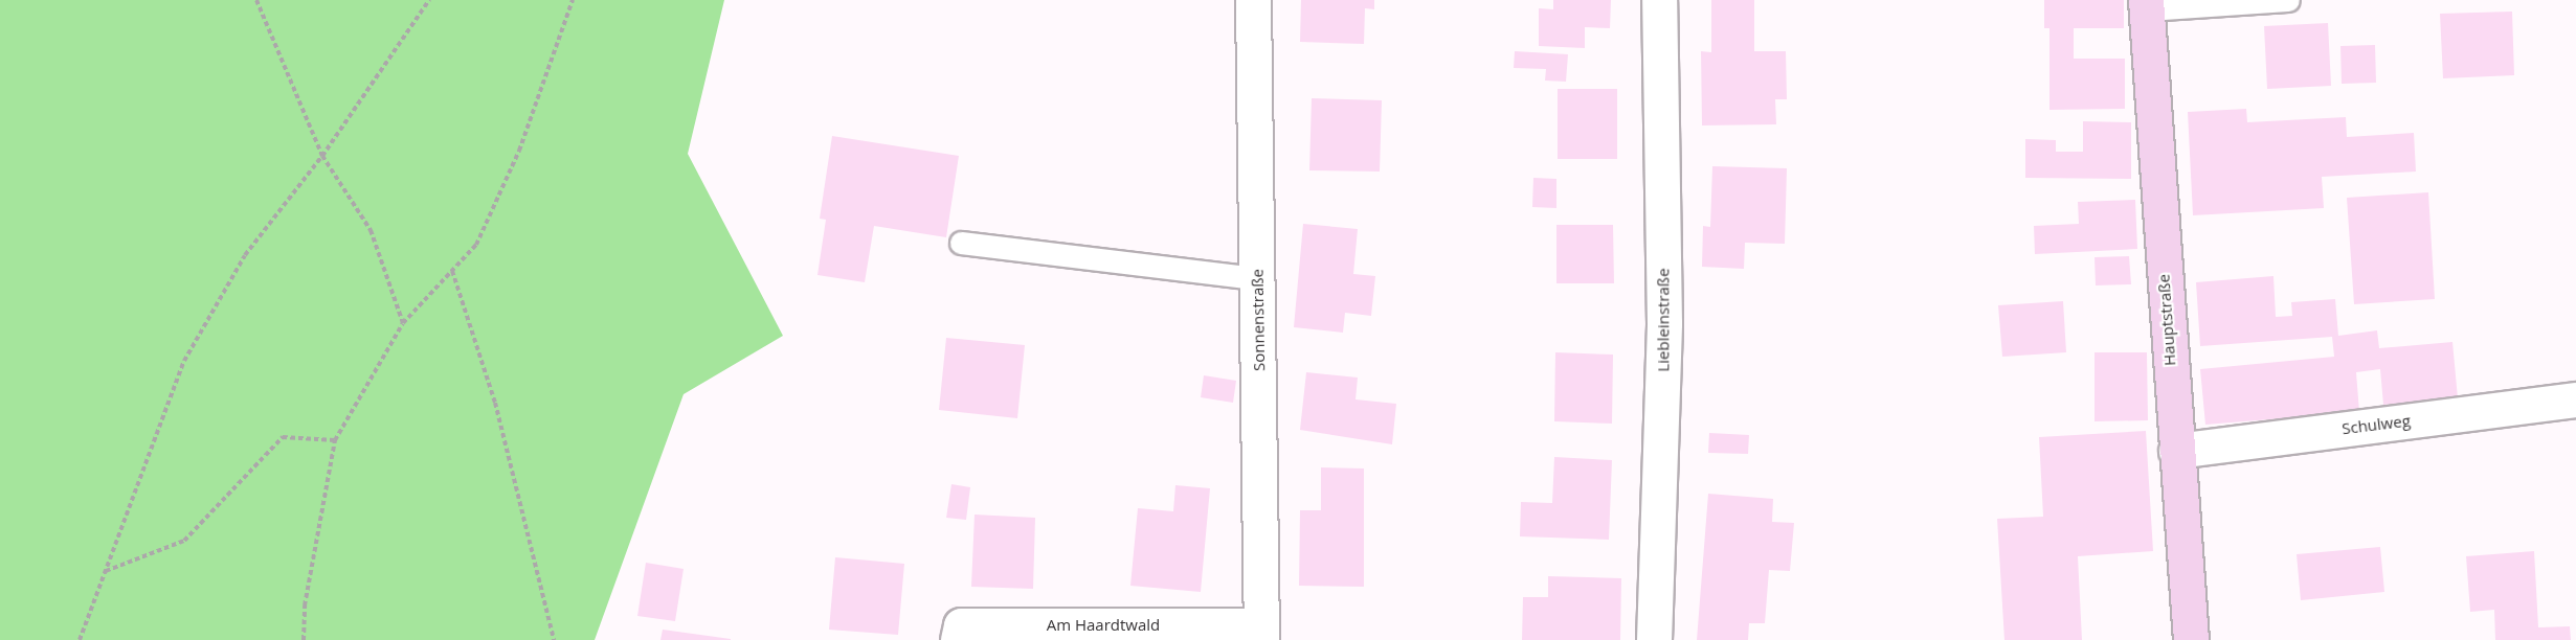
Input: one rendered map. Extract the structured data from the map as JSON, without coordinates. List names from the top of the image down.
{
  "streets": {
    "street": [
      "Sonnenstraße",
      "Liebleinstraße",
      "Hauptstraße",
      "Schulweg",
      "Am Haardtwald"
    ]
  },
  "crossings": [
    ["Sonnenstraße", "Am Haardtwald"],
    ["Hauptstraße", "Schulweg"]
  ]
}
